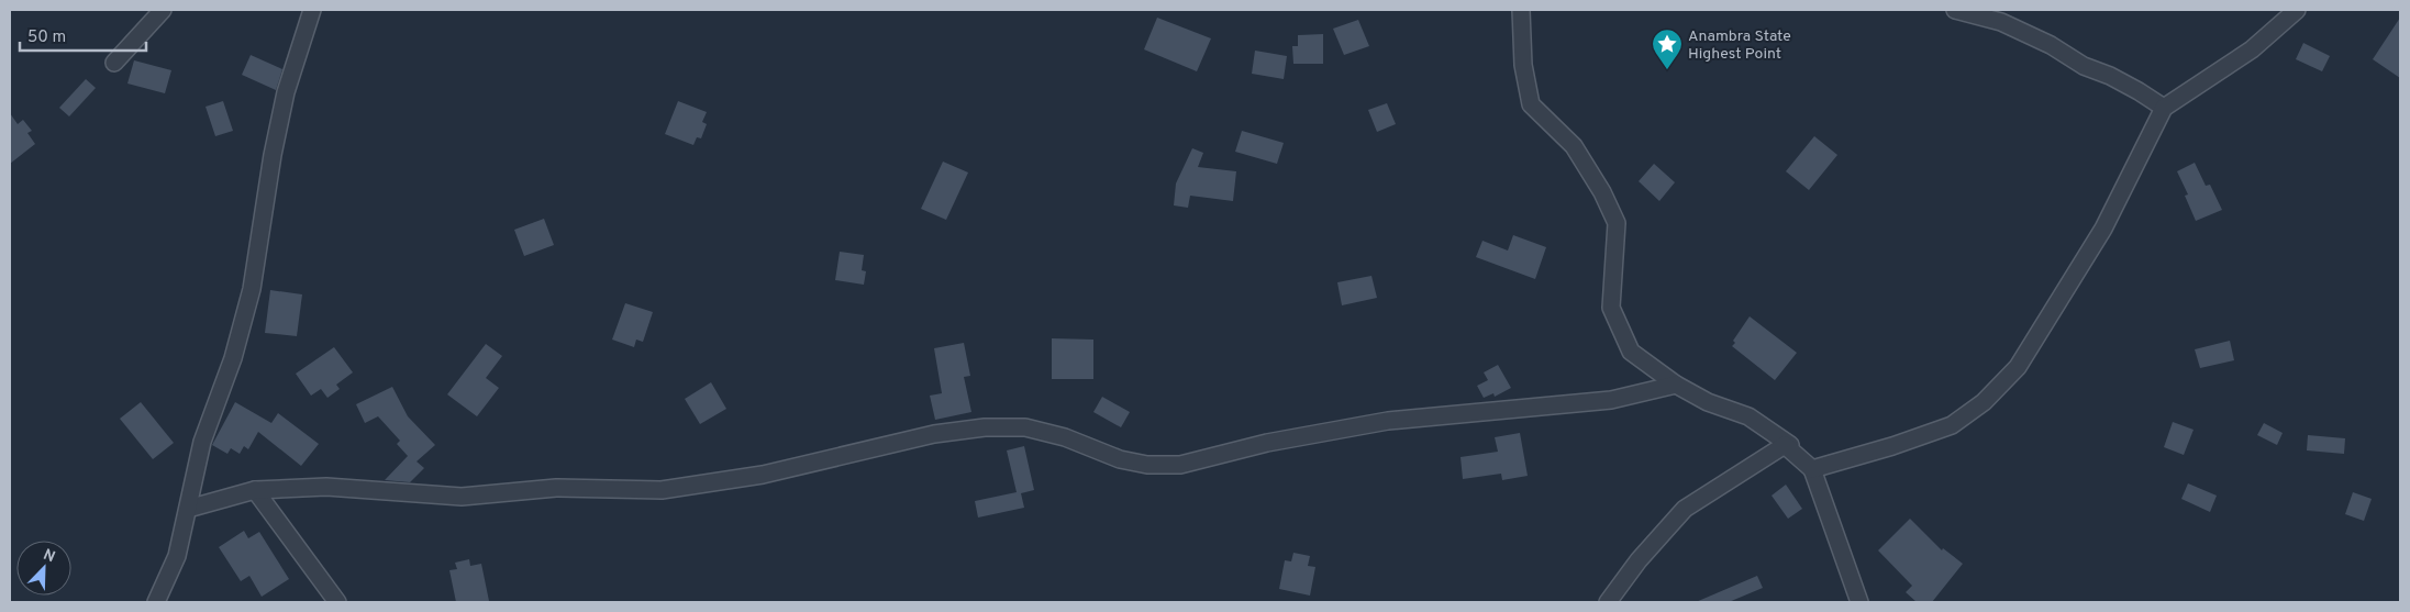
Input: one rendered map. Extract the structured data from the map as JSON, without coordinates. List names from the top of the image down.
{
  "places": {
    "place": ["Anambra State Highest Point"]
  },
  "scale_bar": "50 m",
  "north": "top right"
}
